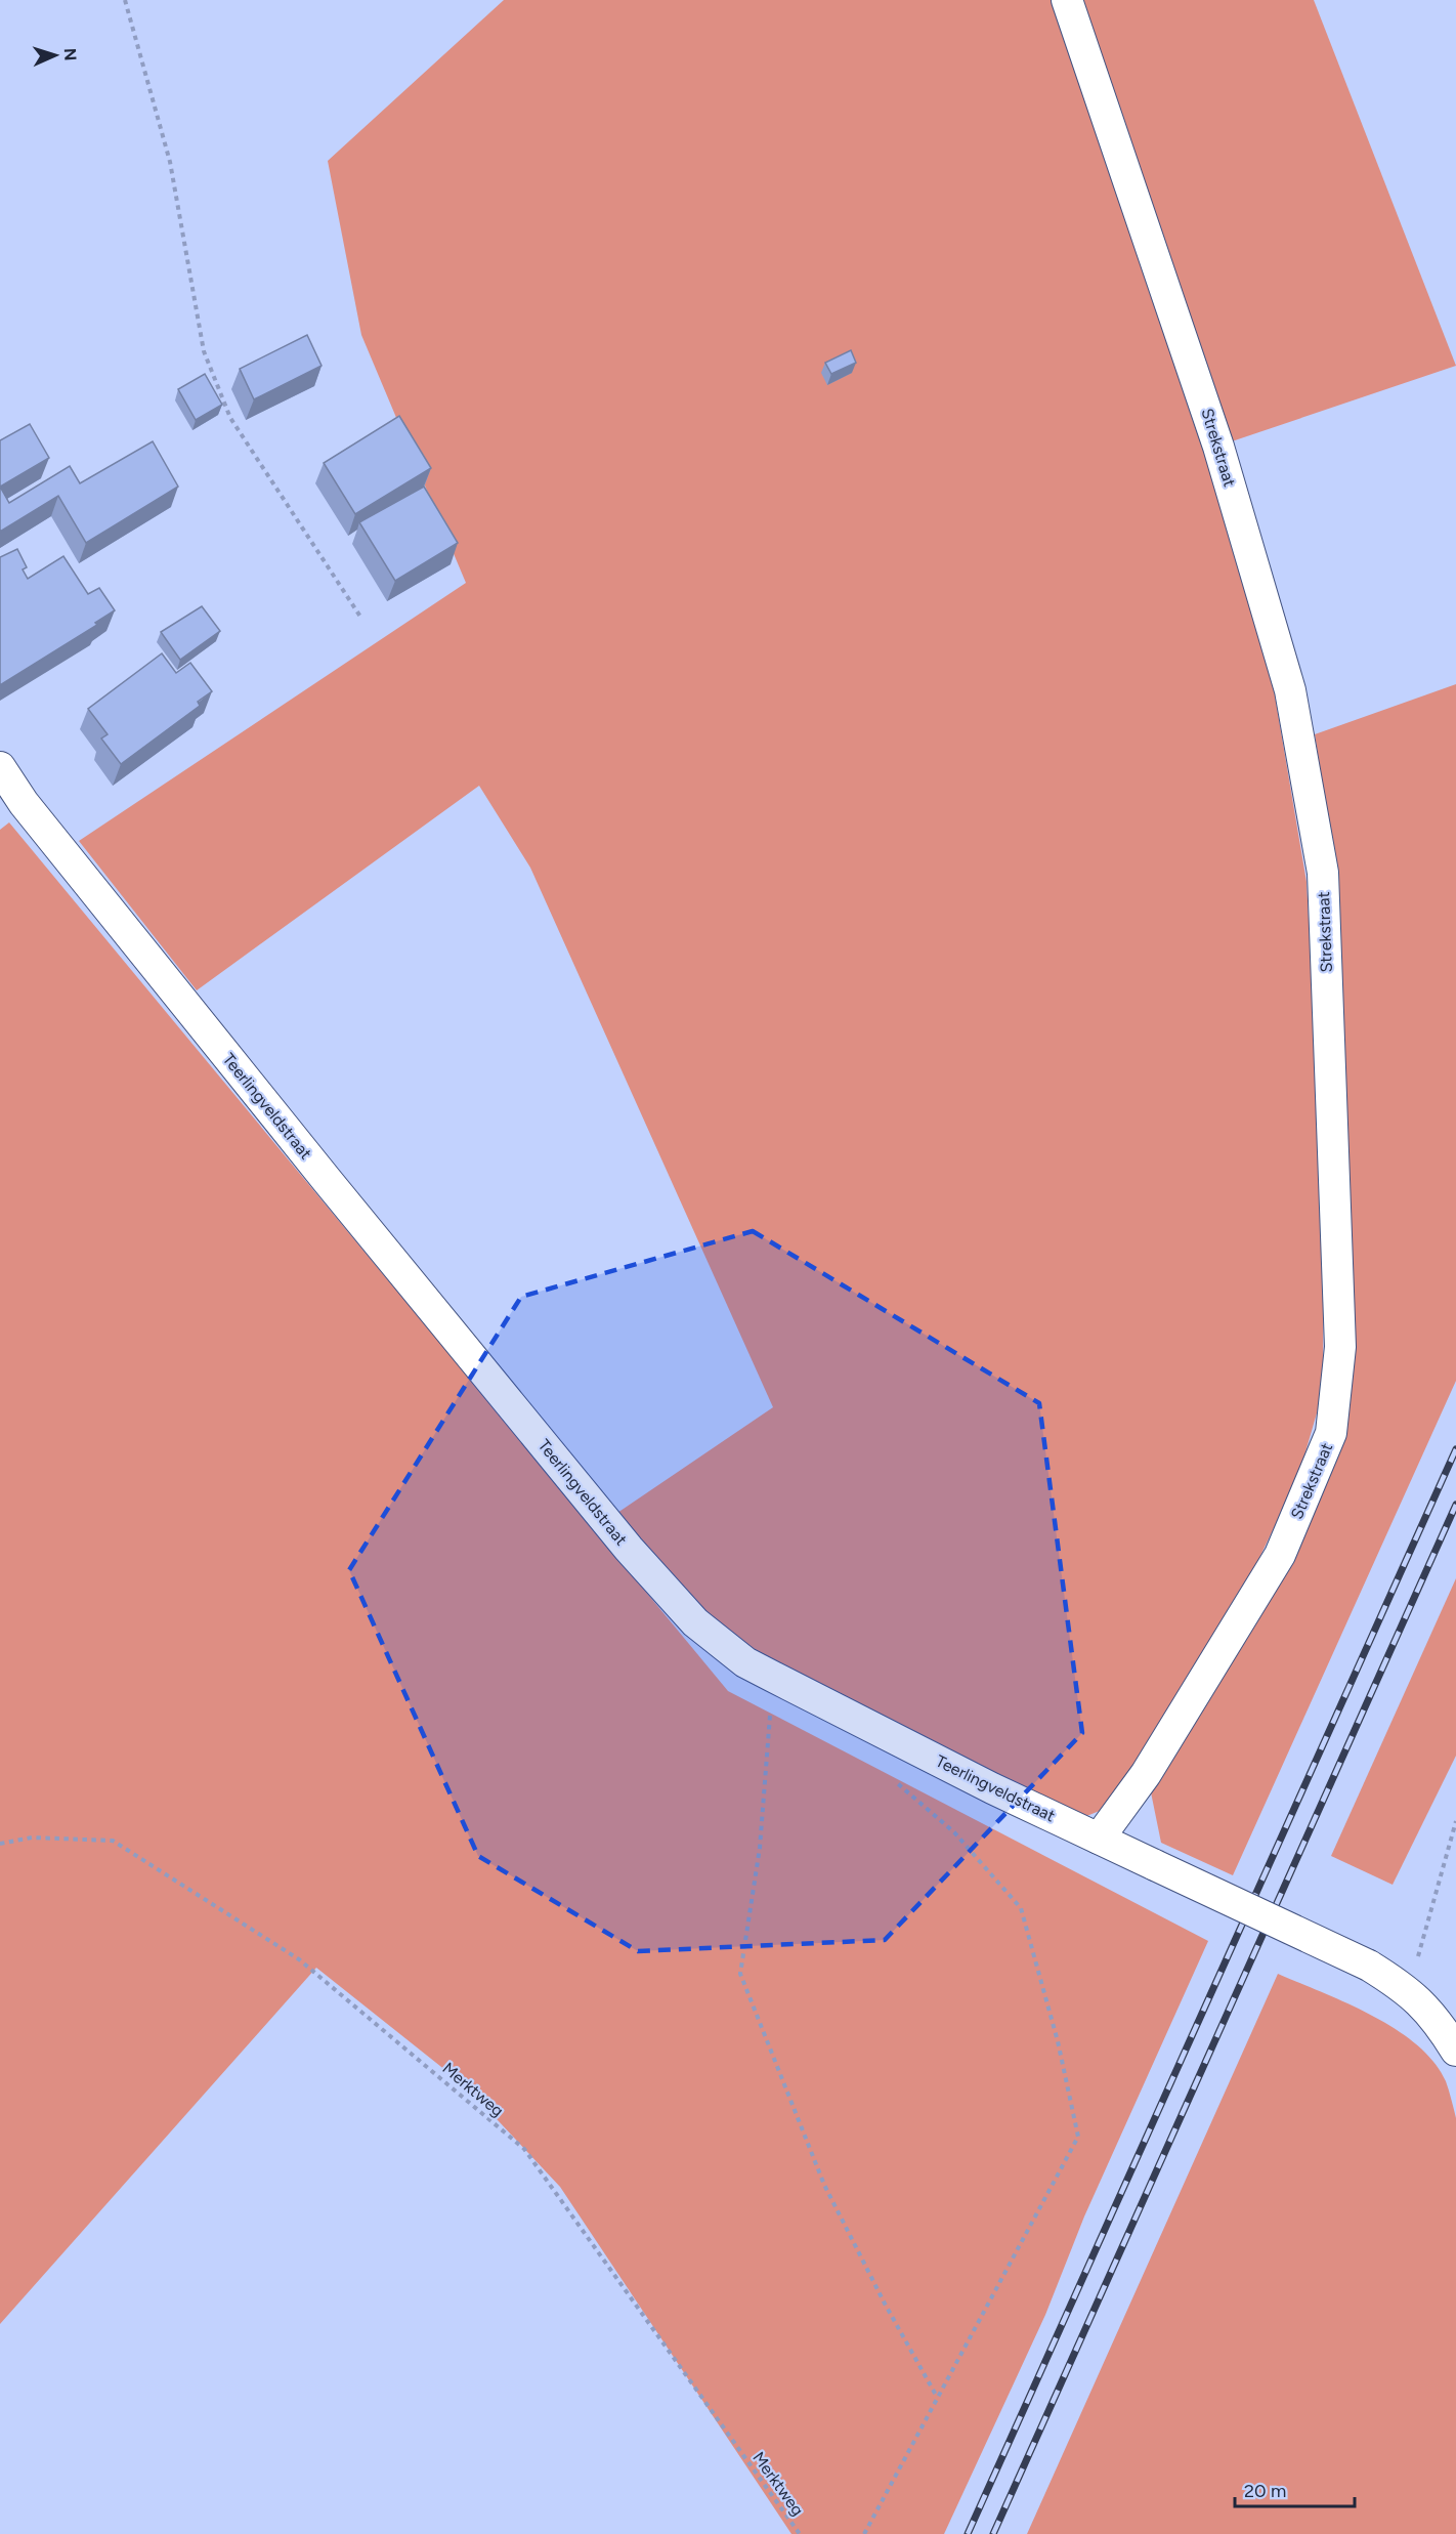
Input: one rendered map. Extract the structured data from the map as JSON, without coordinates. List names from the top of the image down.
{
  "streets": {
    "street": ["Strekstraat", "Teerlingveldstraat"],
    "path": ["Merktweg"]
  },
  "crossings": [
    ["Strekstraat", "Teerlingveldstraat"]
  ],
  "scale_bar": "20 m",
  "north": "right"
}
